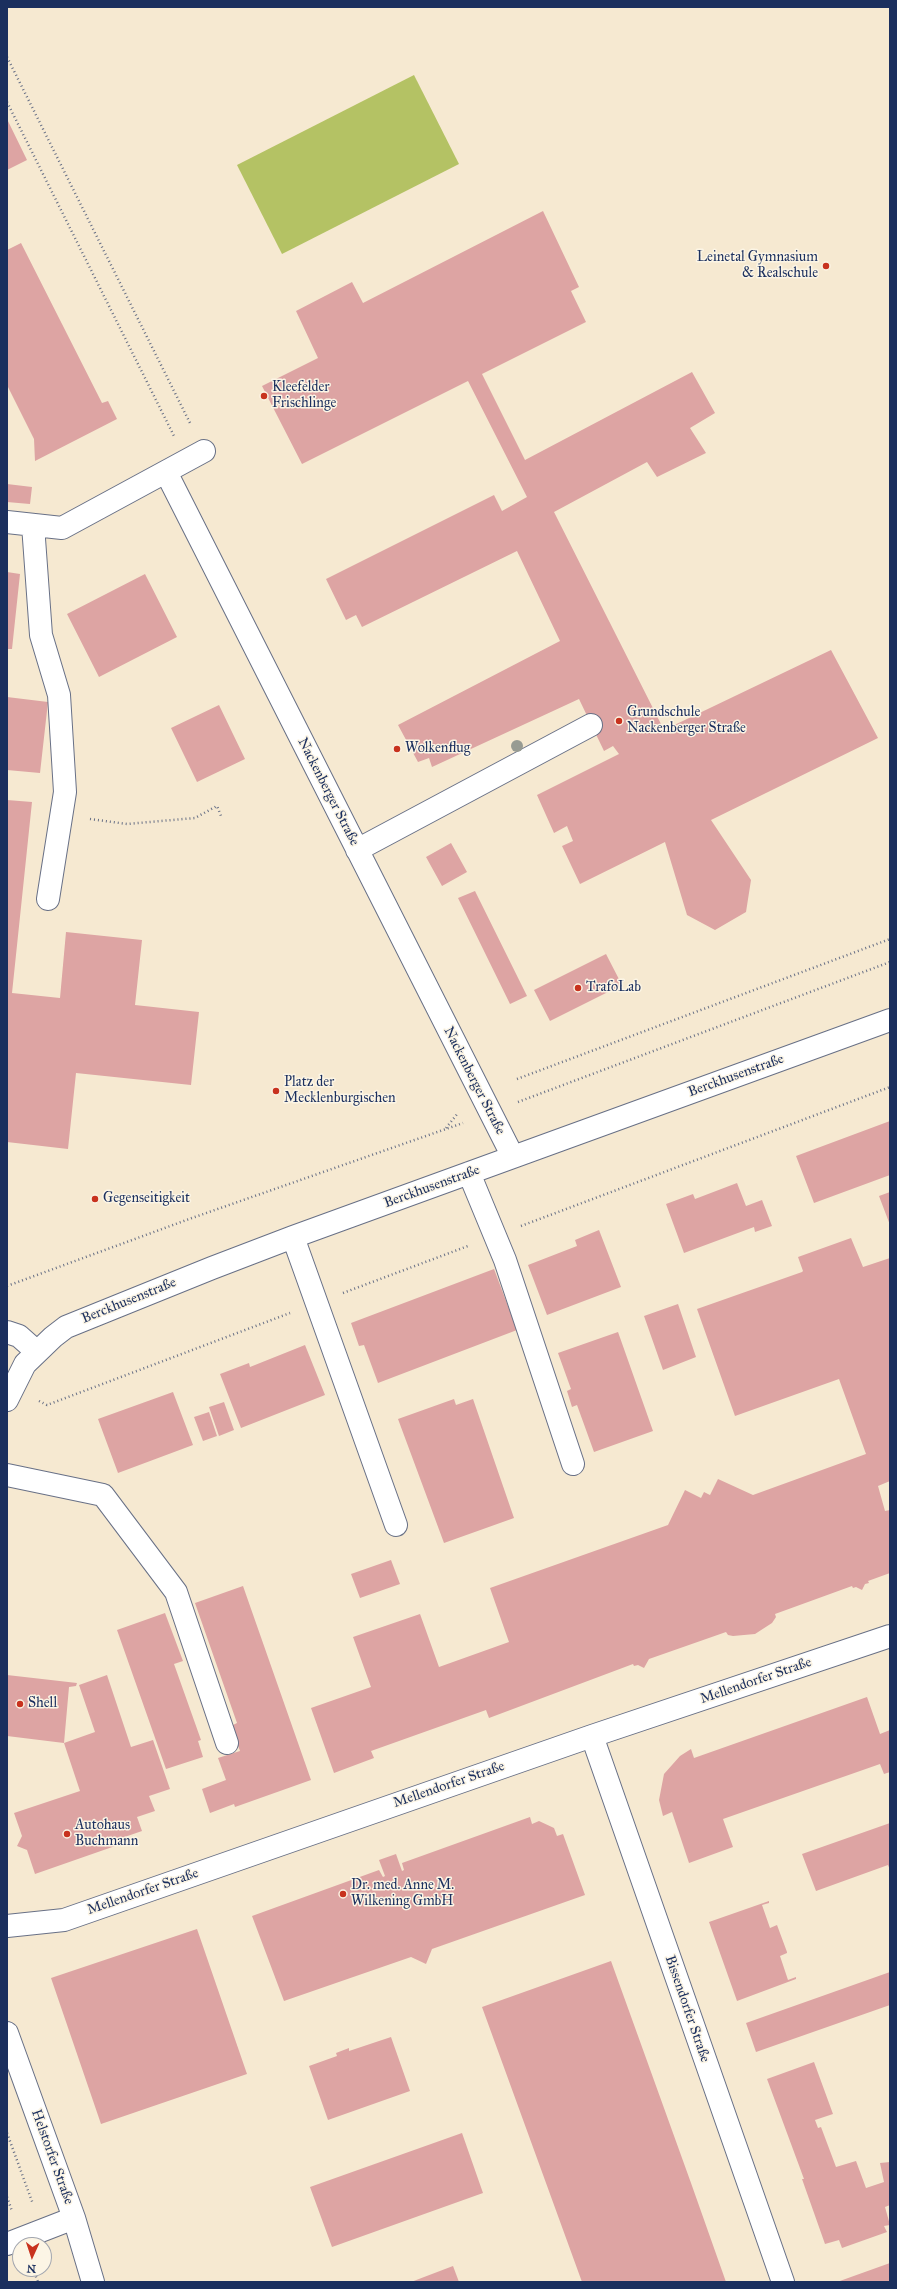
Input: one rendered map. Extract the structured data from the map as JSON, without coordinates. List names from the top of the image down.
{
  "streets": {
    "street": [
      "Nackenberger Straße",
      "Berckhusenstraße",
      "Mellendorfer Straße",
      "Bissendorfer Straße",
      "Helstorfer Straße"
    ]
  },
  "crossings": [
    ["Nackenberger Straße", "Berckhusenstraße"],
    ["Mellendorfer Straße", "Bissendorfer Straße"]
  ],
  "places": [
    "Leinetal Gymnasium & Realschule",
    "Kleefelder Frischlinge",
    "Grundschule Nackenberger Straße",
    "Wolkenflug",
    "TrafoLab",
    "Platz der Mecklenburgischen",
    "Gegenseitigkeit",
    "Shell",
    "Autohaus Buchmann",
    "Dr. med. Anne M. Wilkening GmbH"
  ],
  "north": "bottom"
}
